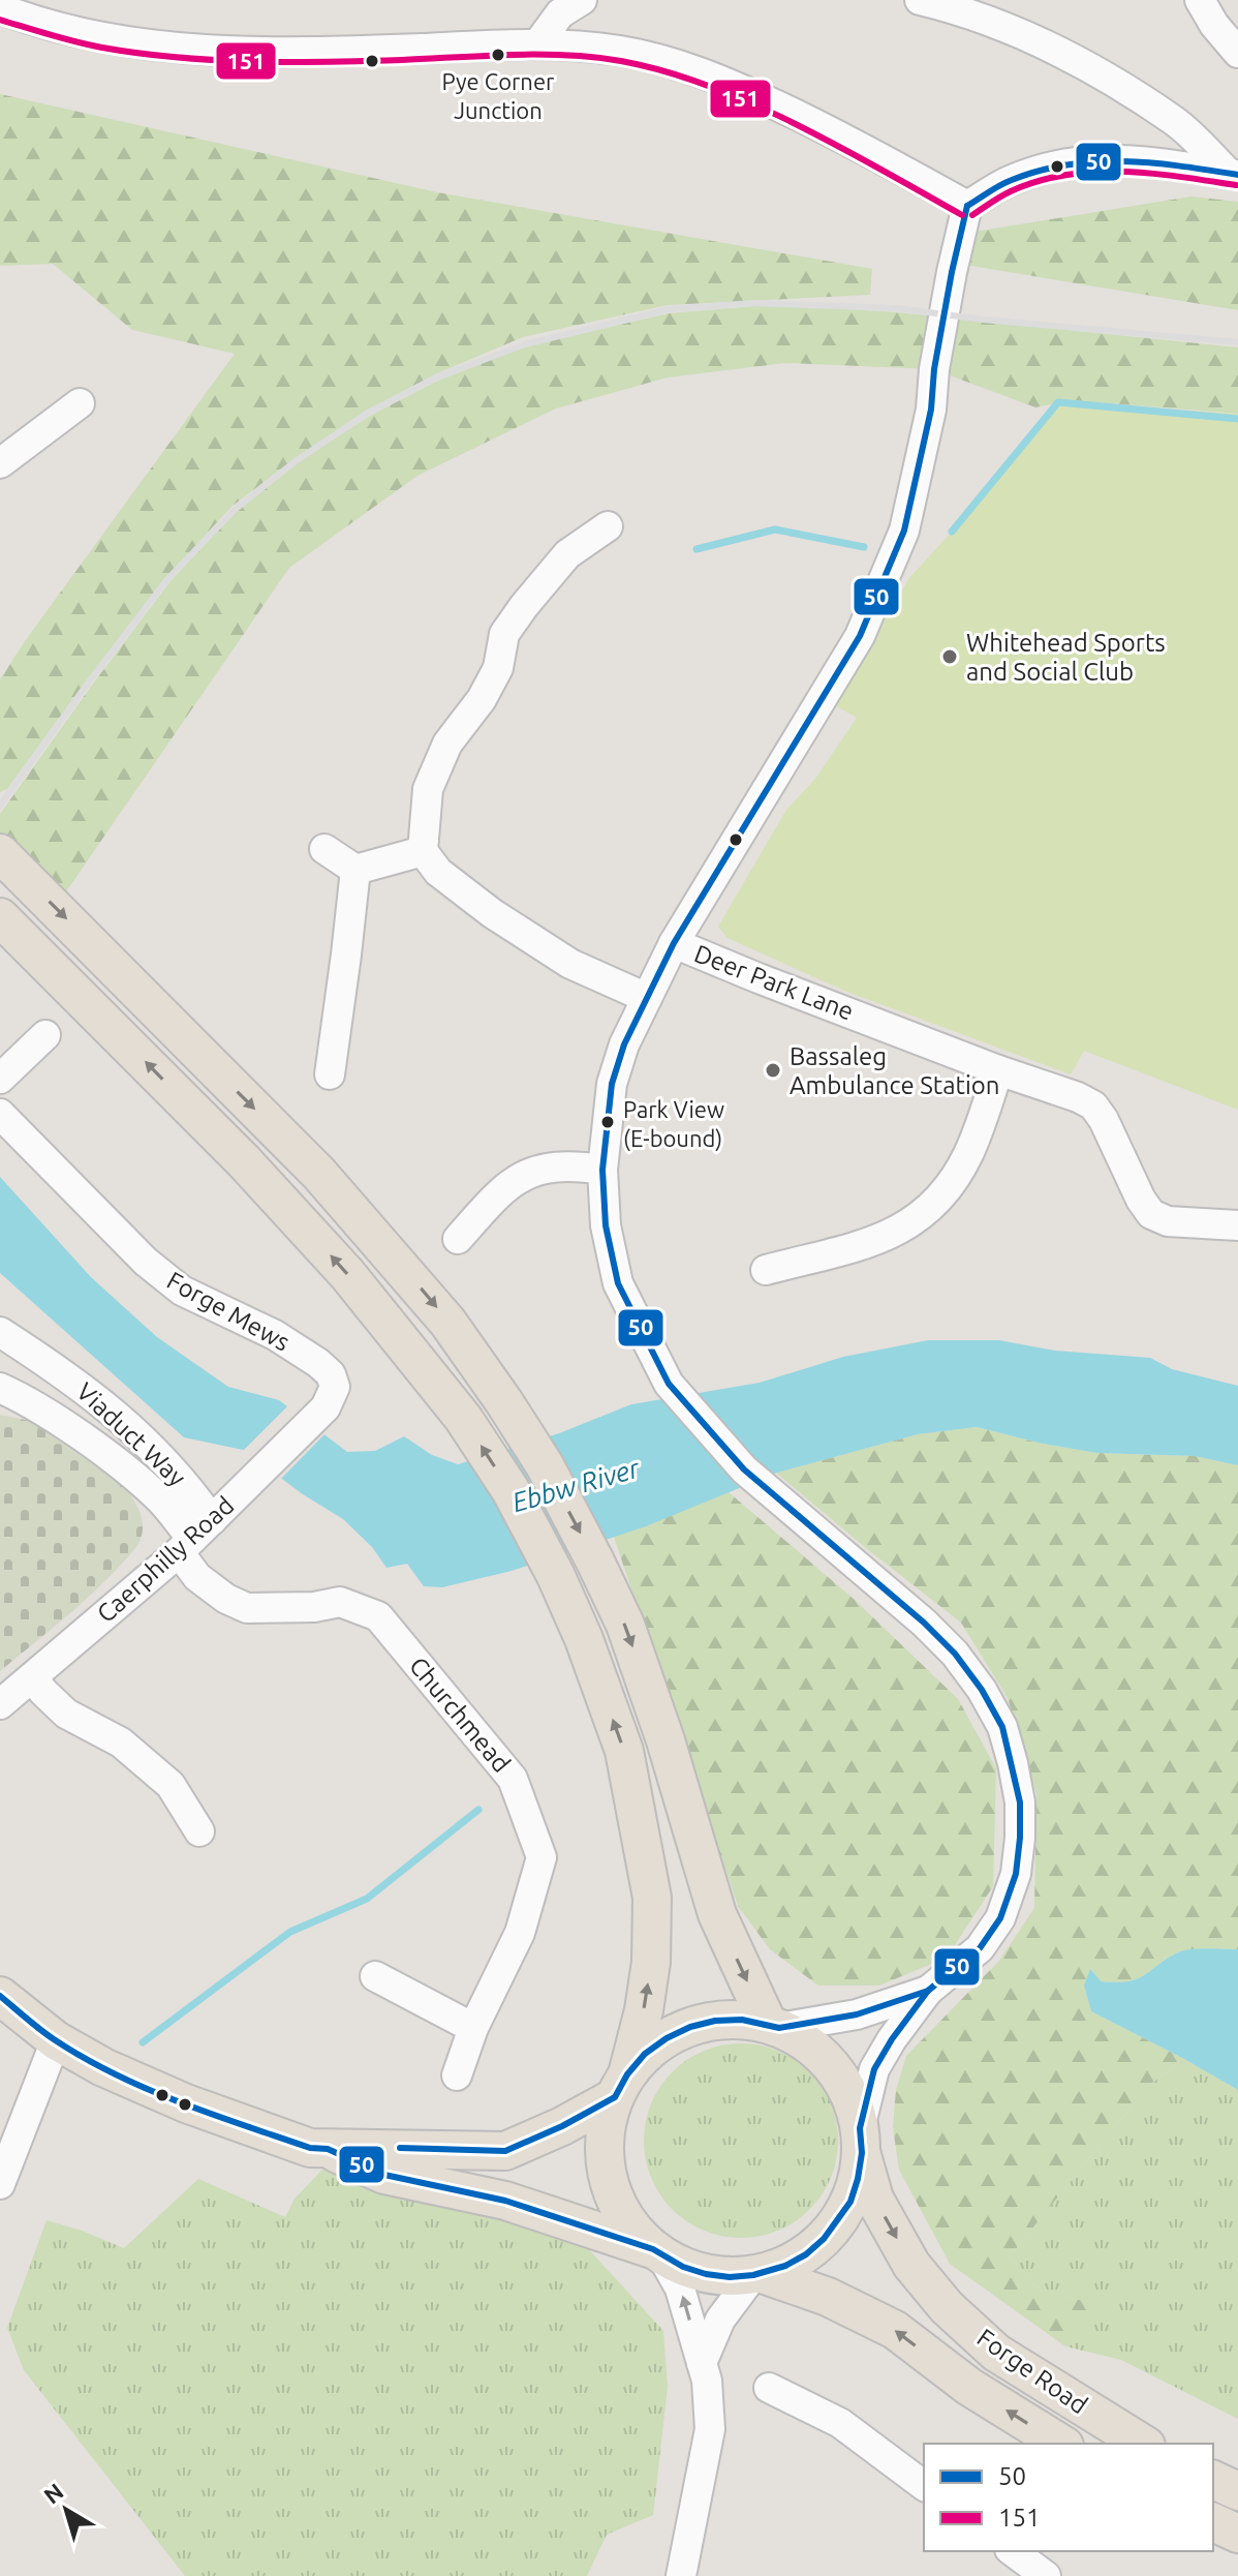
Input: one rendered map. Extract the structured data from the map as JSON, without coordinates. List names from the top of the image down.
{
  "streets": {
    "main road": ["Forge Road"],
    "street": [
      "Deer Park Lane",
      "Forge Mews",
      "Viaduct Way",
      "Caerphilly Road",
      "Churchmead"
    ]
  },
  "crossings": [
    ["Forge Mews", "Caerphilly Road"],
    ["Viaduct Way", "Caerphilly Road"],
    ["Viaduct Way", "Churchmead"],
    ["Caerphilly Road", "Churchmead"]
  ],
  "water": ["Ebbw River"],
  "places": [
    "Pye Corner Junction",
    "Whitehead Sports and Social Club",
    "Bassaleg Ambulance Station",
    "Park View (E-bound)"
  ],
  "lines": ["transit line 151", "transit line 50"],
  "legend": ["50", "151"],
  "north": "top left"
}
